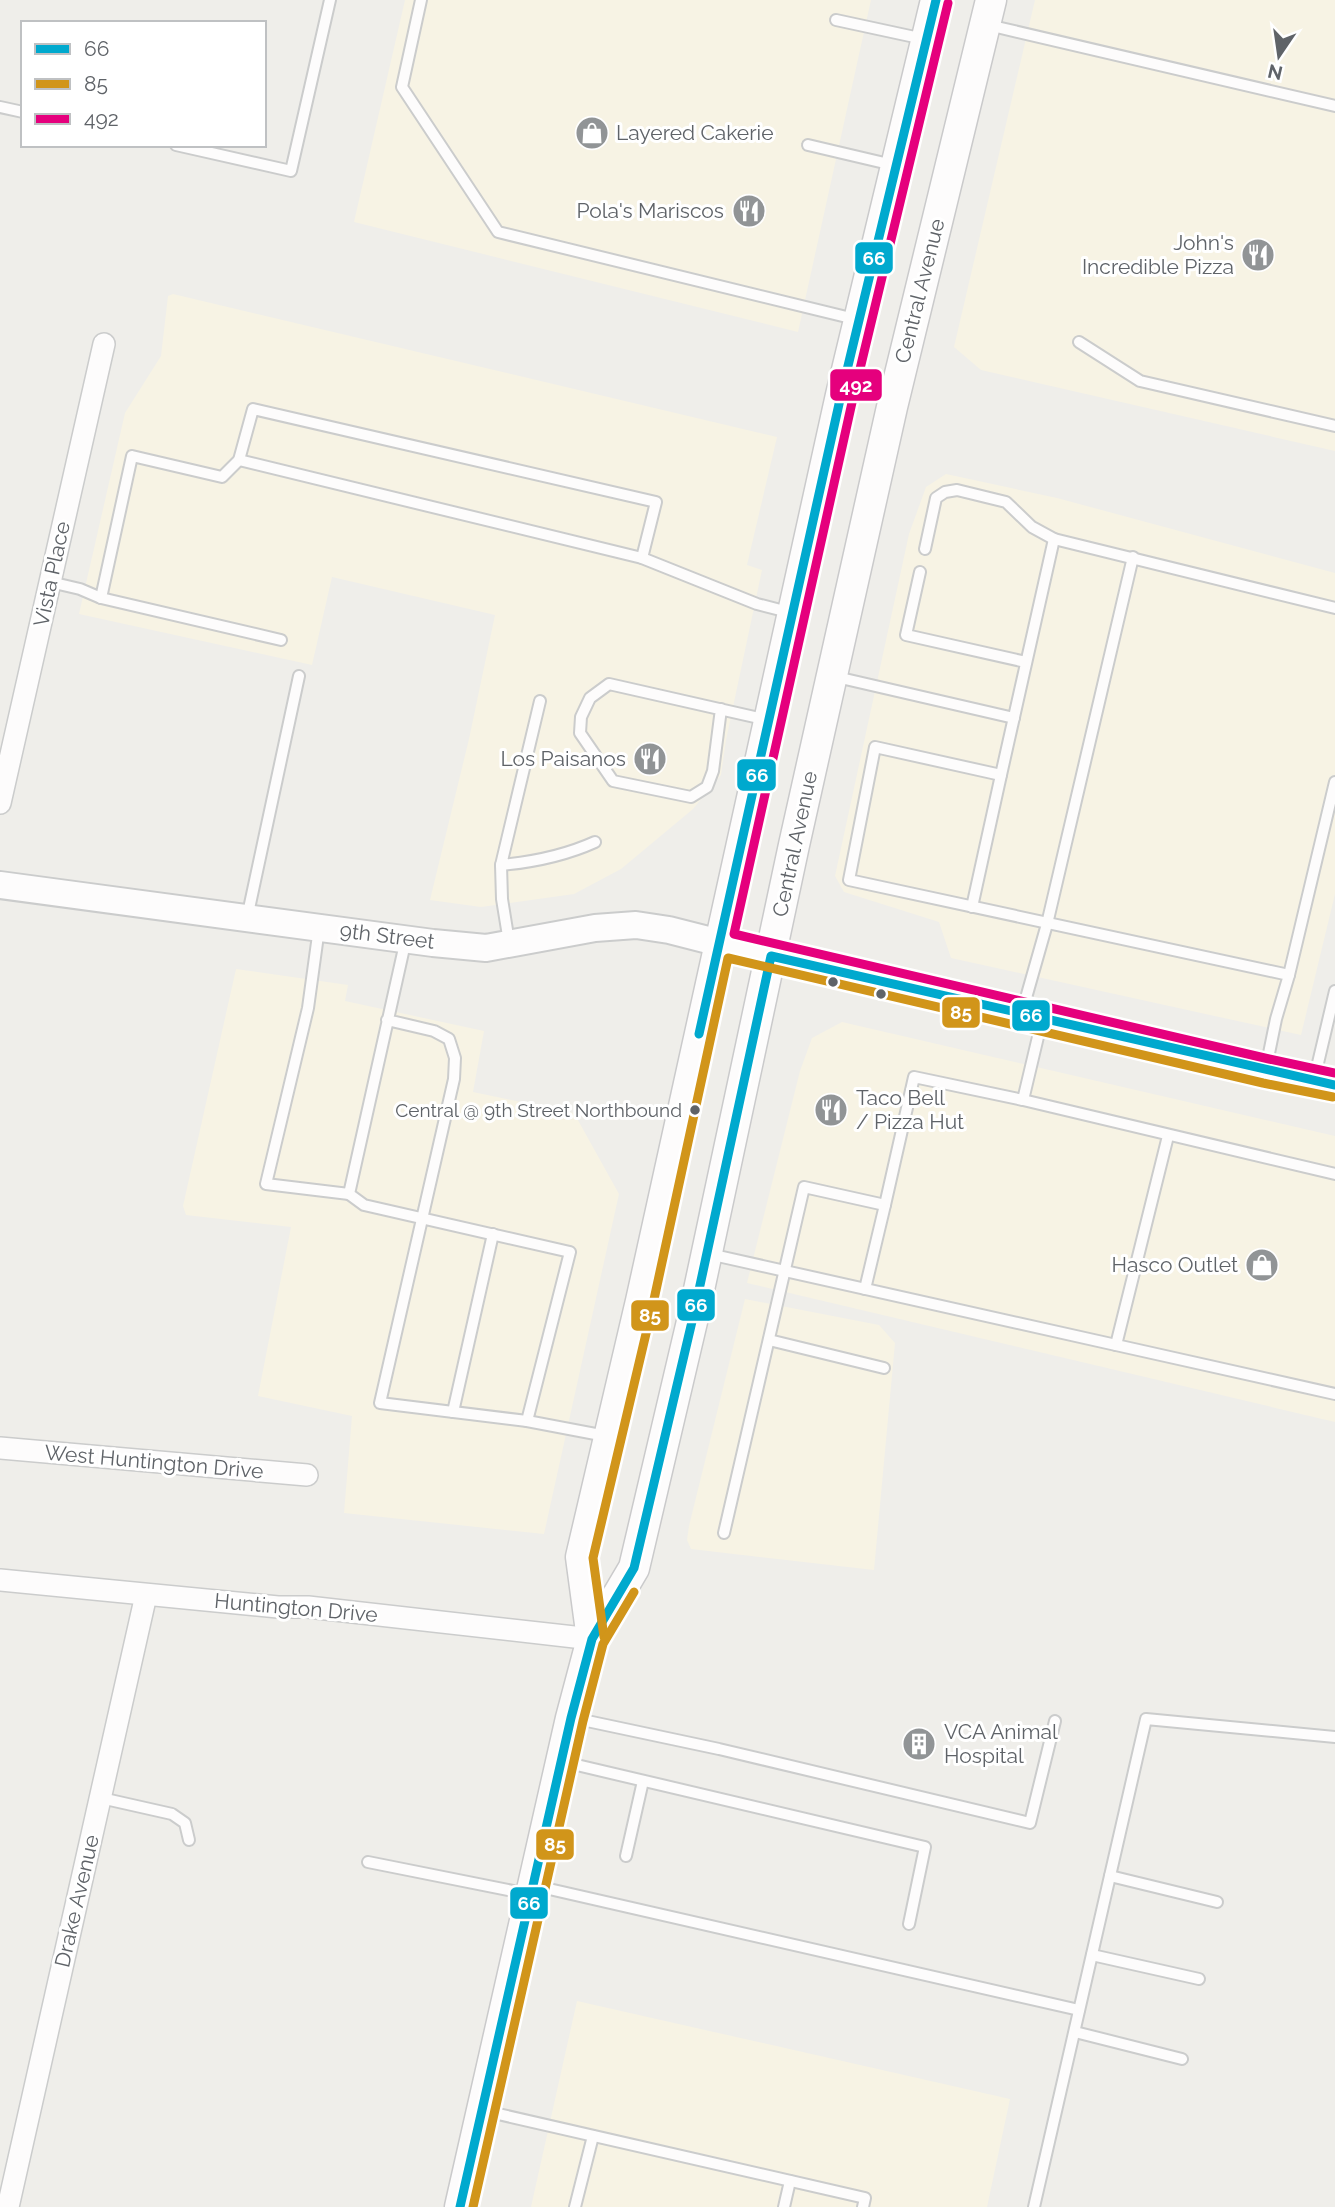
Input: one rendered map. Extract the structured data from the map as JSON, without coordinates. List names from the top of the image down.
{
  "streets": {
    "main road": ["Central Avenue"],
    "street": [
      "Vista Place",
      "9th Street",
      "West Huntington Drive",
      "Huntington Drive",
      "Drake Avenue"
    ]
  },
  "crossings": [
    ["Central Avenue", "9th Street"],
    ["Central Avenue", "Huntington Drive"],
    ["Huntington Drive", "Drake Avenue"]
  ],
  "places": {
    "shop": ["Layered Cakerie", "Hasco Outlet"],
    "restaurant": [
      "Pola's Mariscos",
      "John's Incredible Pizza",
      "Los Paisanos",
      "Taco Bell / Pizza Hut"
    ],
    "other": ["Central @ 9th Street Northbound"],
    "building": ["VCA Animal Hospital"]
  },
  "lines": ["transit line 66", "transit line 492", "transit line 85"],
  "legend": ["66", "85", "492"],
  "north": "bottom"
}
